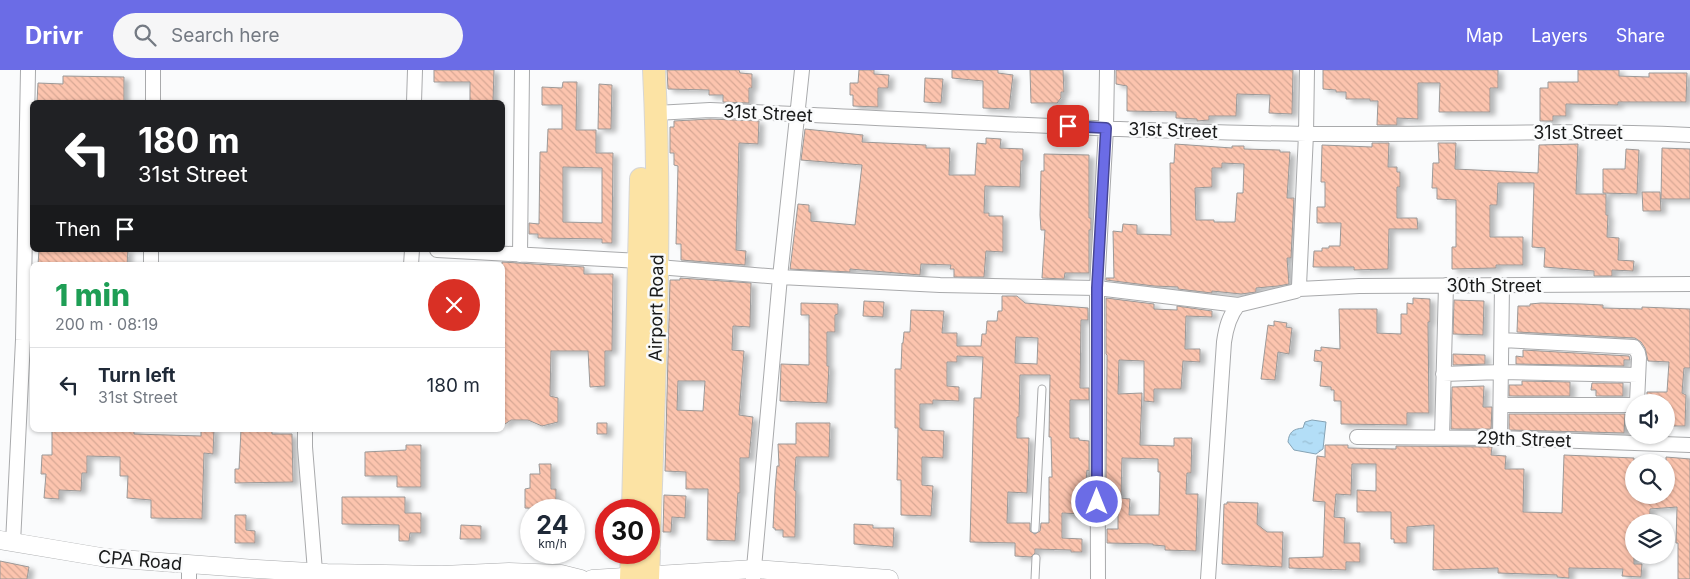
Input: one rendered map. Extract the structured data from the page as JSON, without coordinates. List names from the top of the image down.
{
  "streets": {
    "main road": ["Airport Road"],
    "street": [
      "31st Street",
      "30th Street",
      "29th Street",
      "CPA Road"
    ]
  },
  "crossings": [
    ["31st Street", "Airport Road"]
  ],
  "page": {
    "header": "Drivr",
    "search": "Search here",
    "nav": ["Map", "Layers", "Share"],
    "turn": ["180 m", "31st Street"],
    "then": "Then",
    "heading": ["1 min", "200 m · 08:19"],
    "list": [
      {
        "name": "Turn left",
        "note": "31st Street",
        "value": "180 m"
      }
    ],
    "speed": "24 km/h",
    "limit": "30"
  }
}
